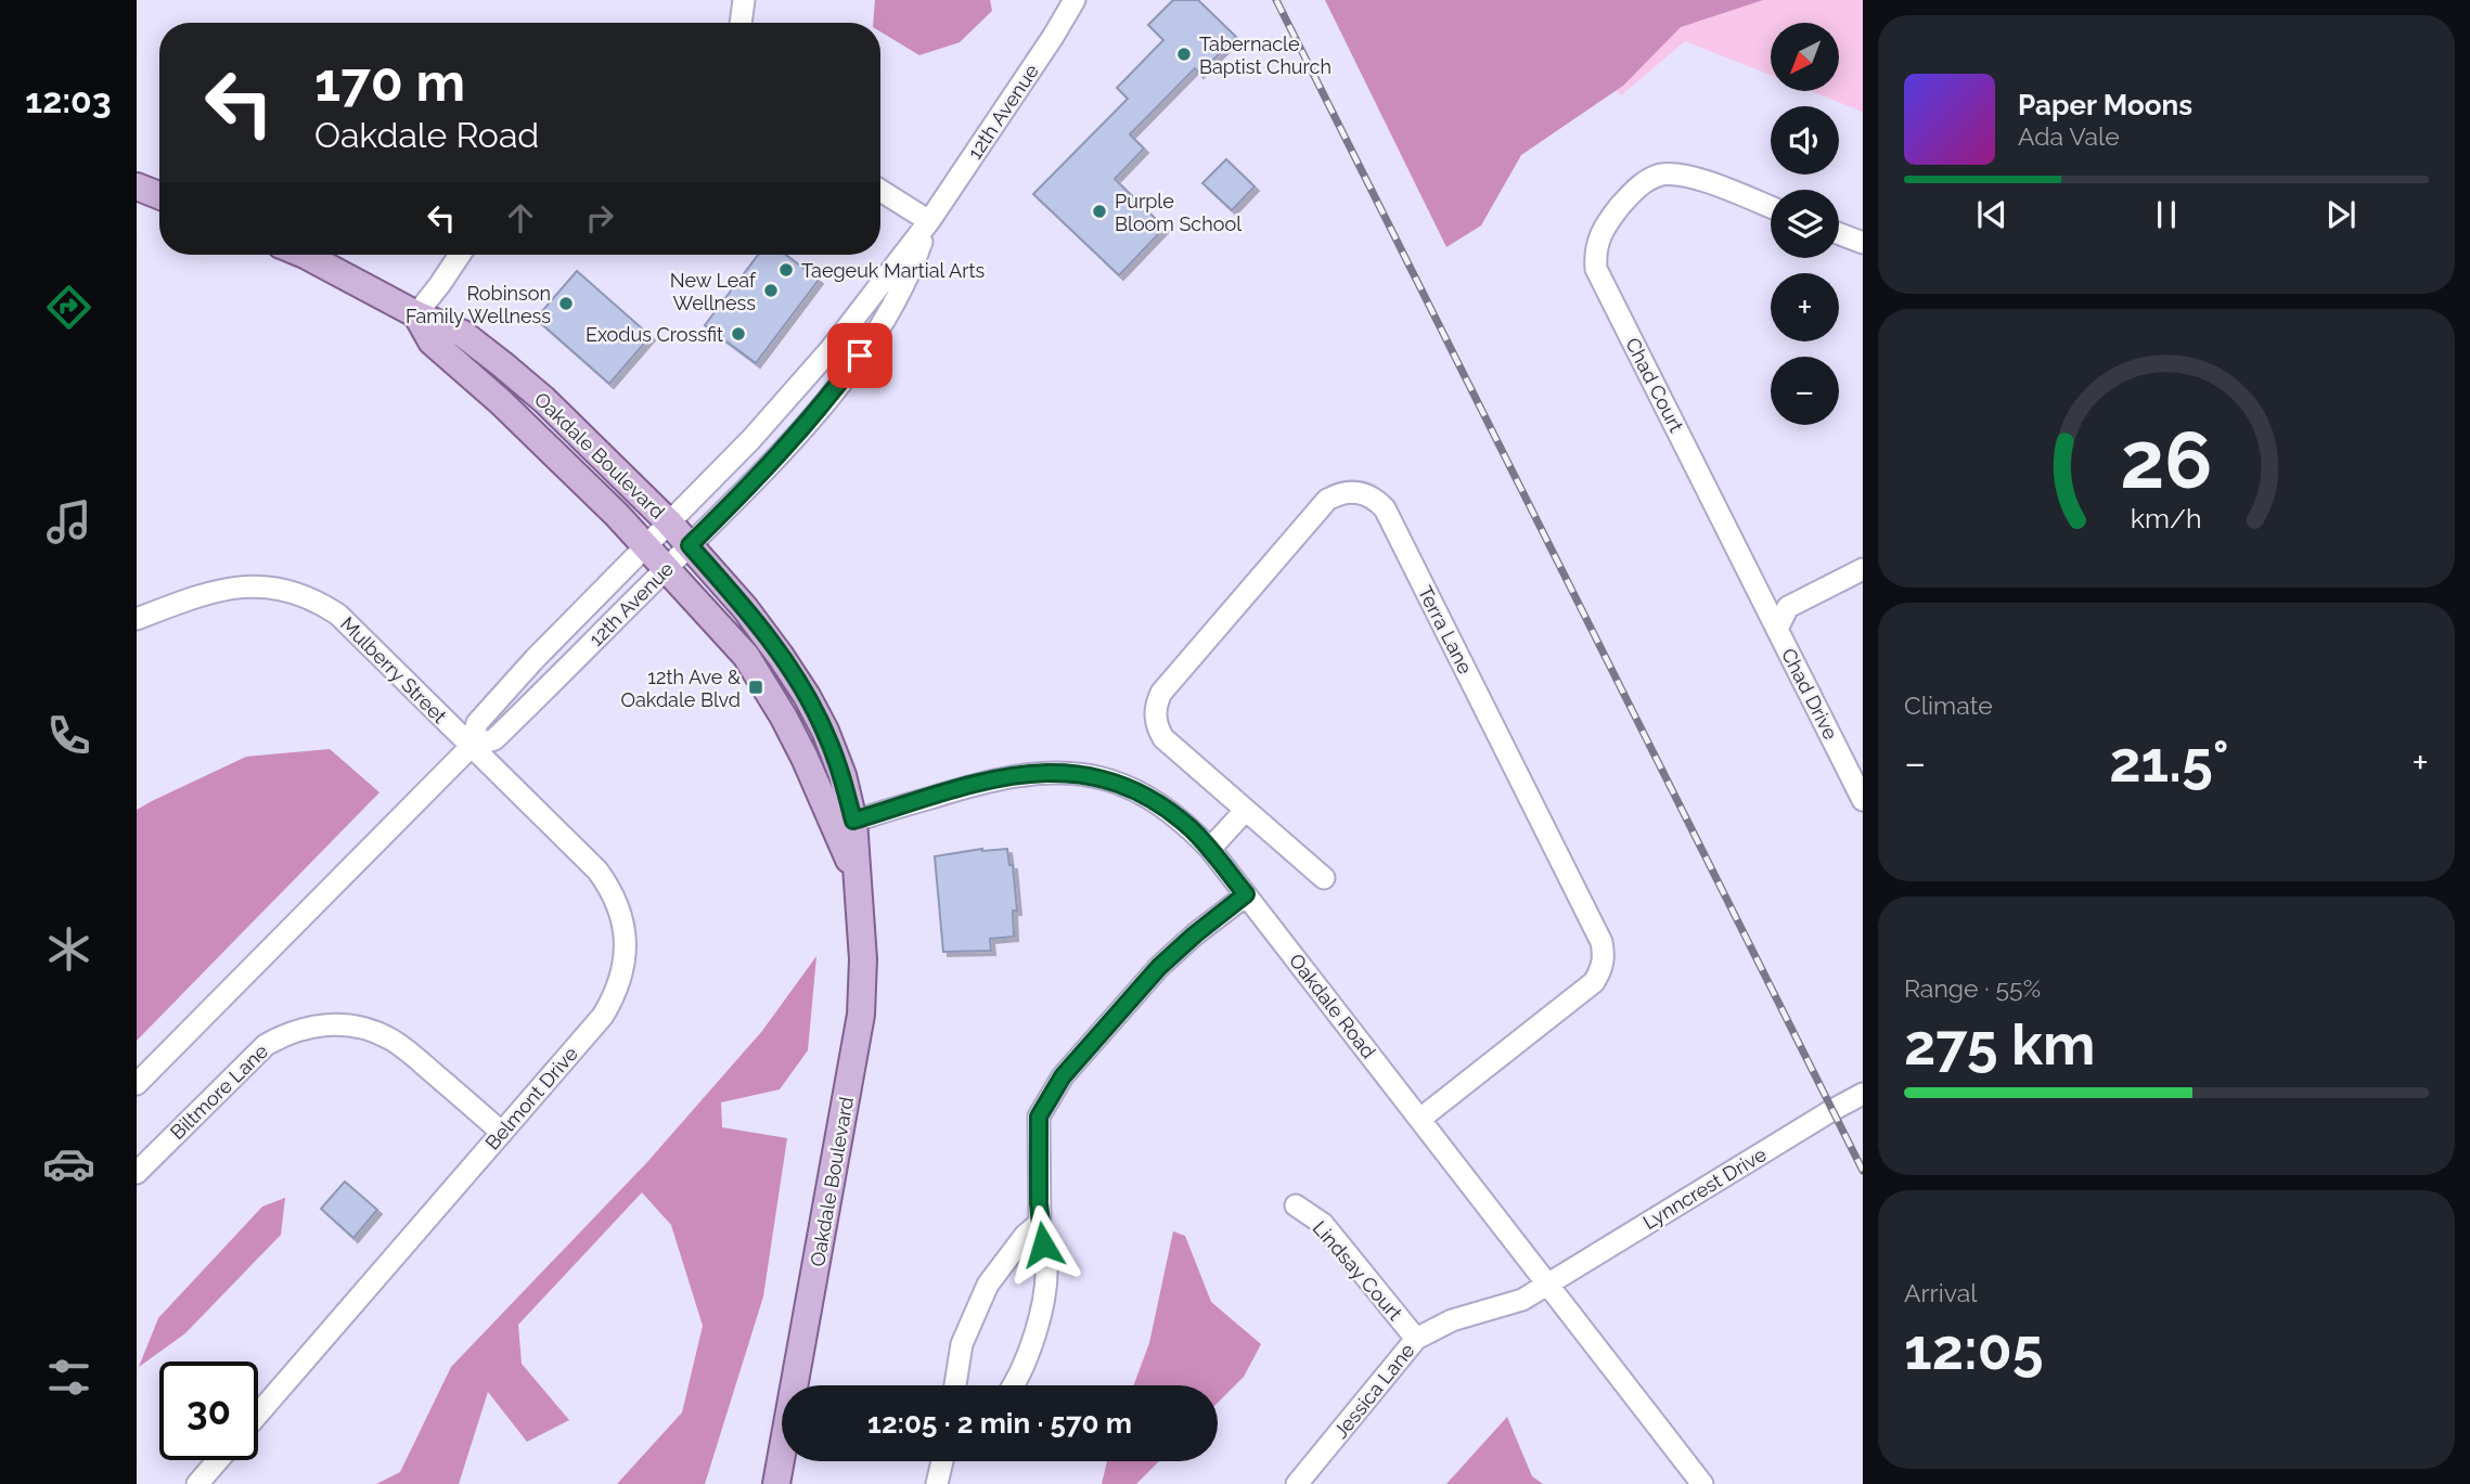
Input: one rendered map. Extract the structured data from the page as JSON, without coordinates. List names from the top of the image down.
{
  "streets": {
    "main road": ["Oakdale Boulevard"],
    "street": [
      "12th Avenue",
      "Chad Court",
      "Terra Lane",
      "Mulberry Street",
      "Chad Drive",
      "Oakdale Road",
      "Biltmore Lane",
      "Belmont Drive",
      "Lynncrest Drive",
      "Lindsay Court",
      "Jessica Lane"
    ]
  },
  "crossings": [
    ["12th Avenue", "Oakdale Boulevard"],
    ["12th Avenue", "Mulberry Street"],
    ["12th Avenue", "Belmont Drive"],
    ["Chad Court", "Chad Drive"],
    ["Oakdale Boulevard", "Oakdale Road"],
    ["Terra Lane", "Oakdale Road"],
    ["Mulberry Street", "Belmont Drive"],
    ["Oakdale Road", "Lynncrest Drive"],
    ["Oakdale Road", "Jessica Lane"],
    ["Biltmore Lane", "Belmont Drive"],
    ["Lynncrest Drive", "Jessica Lane"],
    ["Lindsay Court", "Jessica Lane"]
  ],
  "places": {
    "other": [
      "Tabernacle Baptist Church",
      "Purple Bloom School",
      "Taegeuk Martial Arts",
      "New Leaf Wellness",
      "Robinson Family Wellness",
      "Exodus Crossfit"
    ],
    "transit": ["12th Ave & Oakdale Blvd"]
  },
  "north": "bottom left",
  "page": {
    "tabs": "12:03",
    "map_buttons": ["+", "−"],
    "turn": ["170 m", "Oakdale Road"],
    "song": ["Paper Moons", "Ada Vale"],
    "tile": [
      "Climate",
      ["Range · 55%", "275 km"],
      ["Arrival", "12:05"]
    ],
    "heat": ["−", "21.5°", "+"],
    "limit": "30",
    "trip": "12:05 · 2 min · 570 m",
    "gauge": ["26", "km/h"]
  }
}
